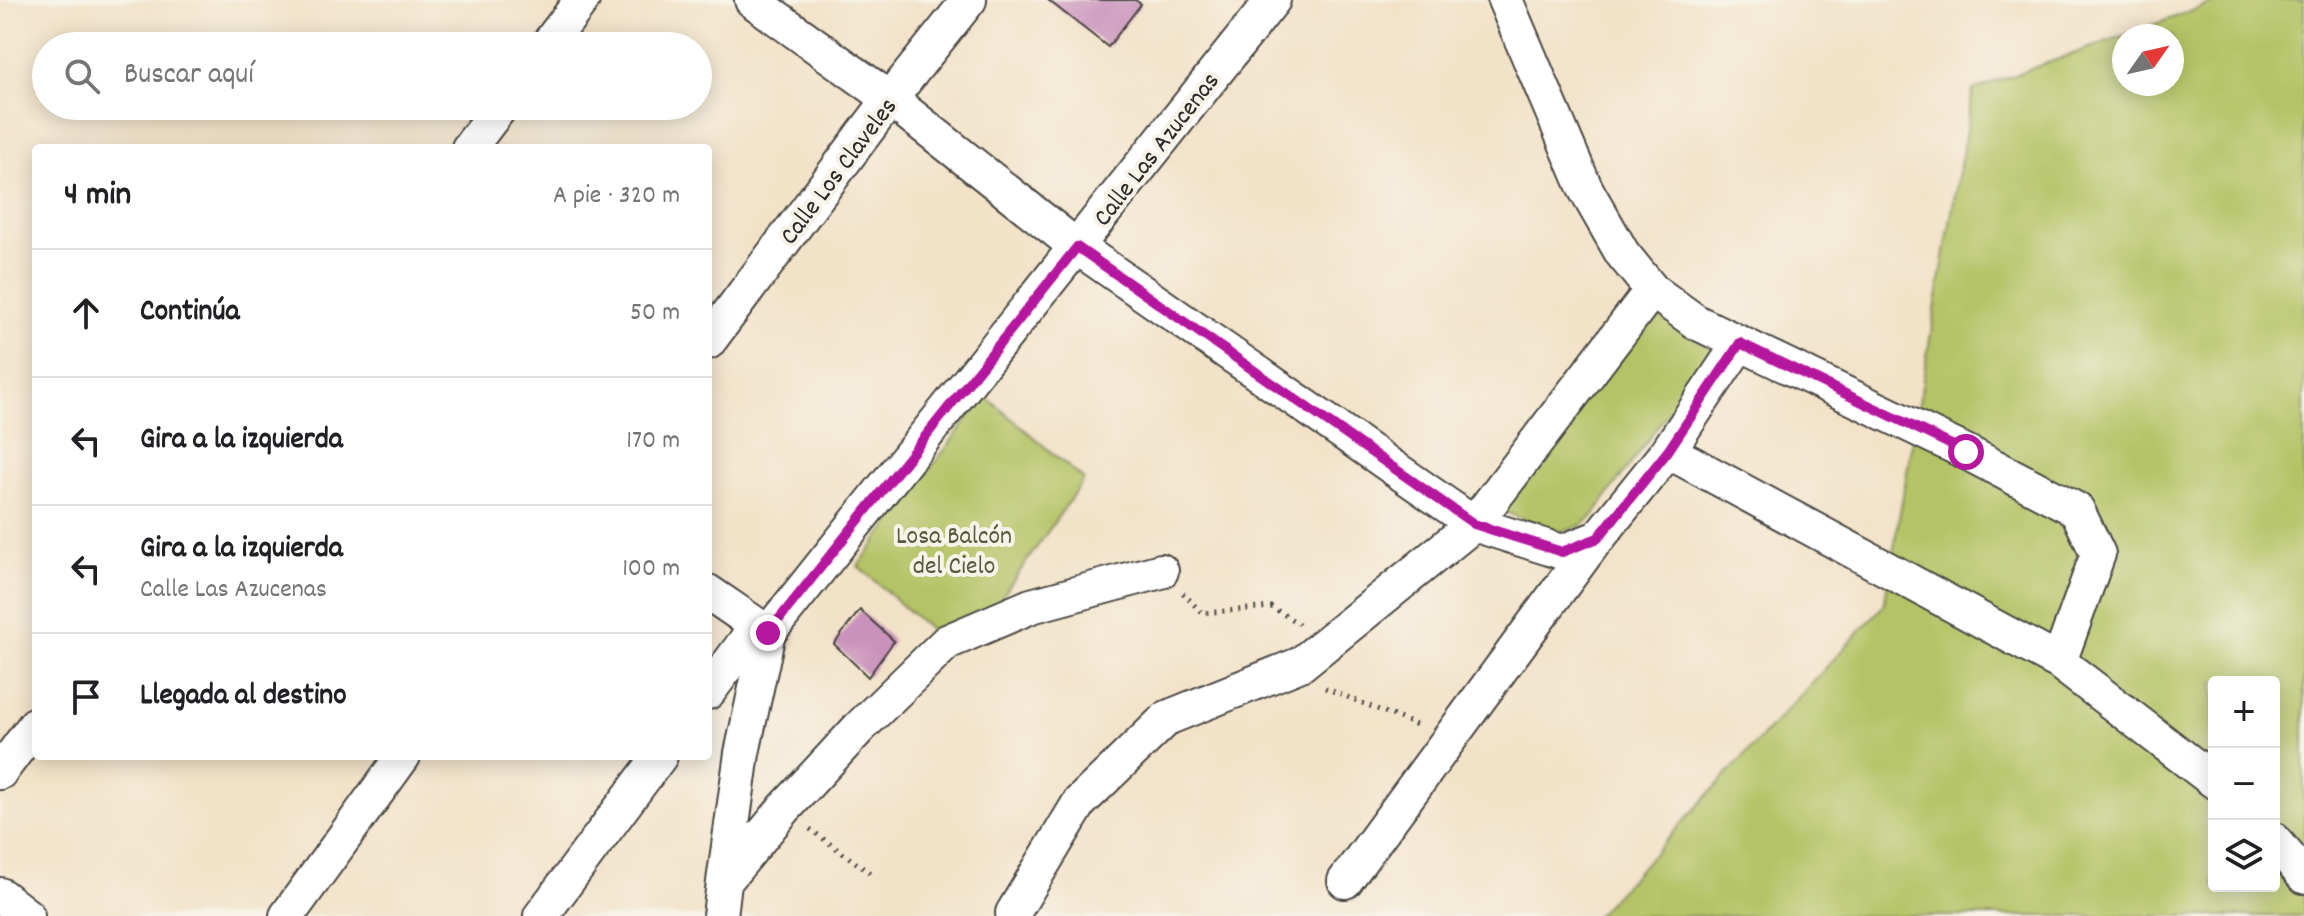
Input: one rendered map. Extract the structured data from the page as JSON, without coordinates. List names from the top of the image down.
{
  "streets": {
    "street": ["Calle Las Azucenas", "Calle Los Claveles"]
  },
  "parks": ["Losa Balcón del Cielo"],
  "north": "top right",
  "page": {
    "search": "Buscar aquí",
    "heading": ["4 min", "A pie · 320 m"],
    "list": [
      ["Continúa", "50 m"],
      ["Gira a la izquierda", "170 m"],
      ["Gira a la izquierda", "Calle Las Azucenas", "100 m"],
      "Llegada al destino"
    ],
    "map_buttons": ["+", "−"]
  }
}
